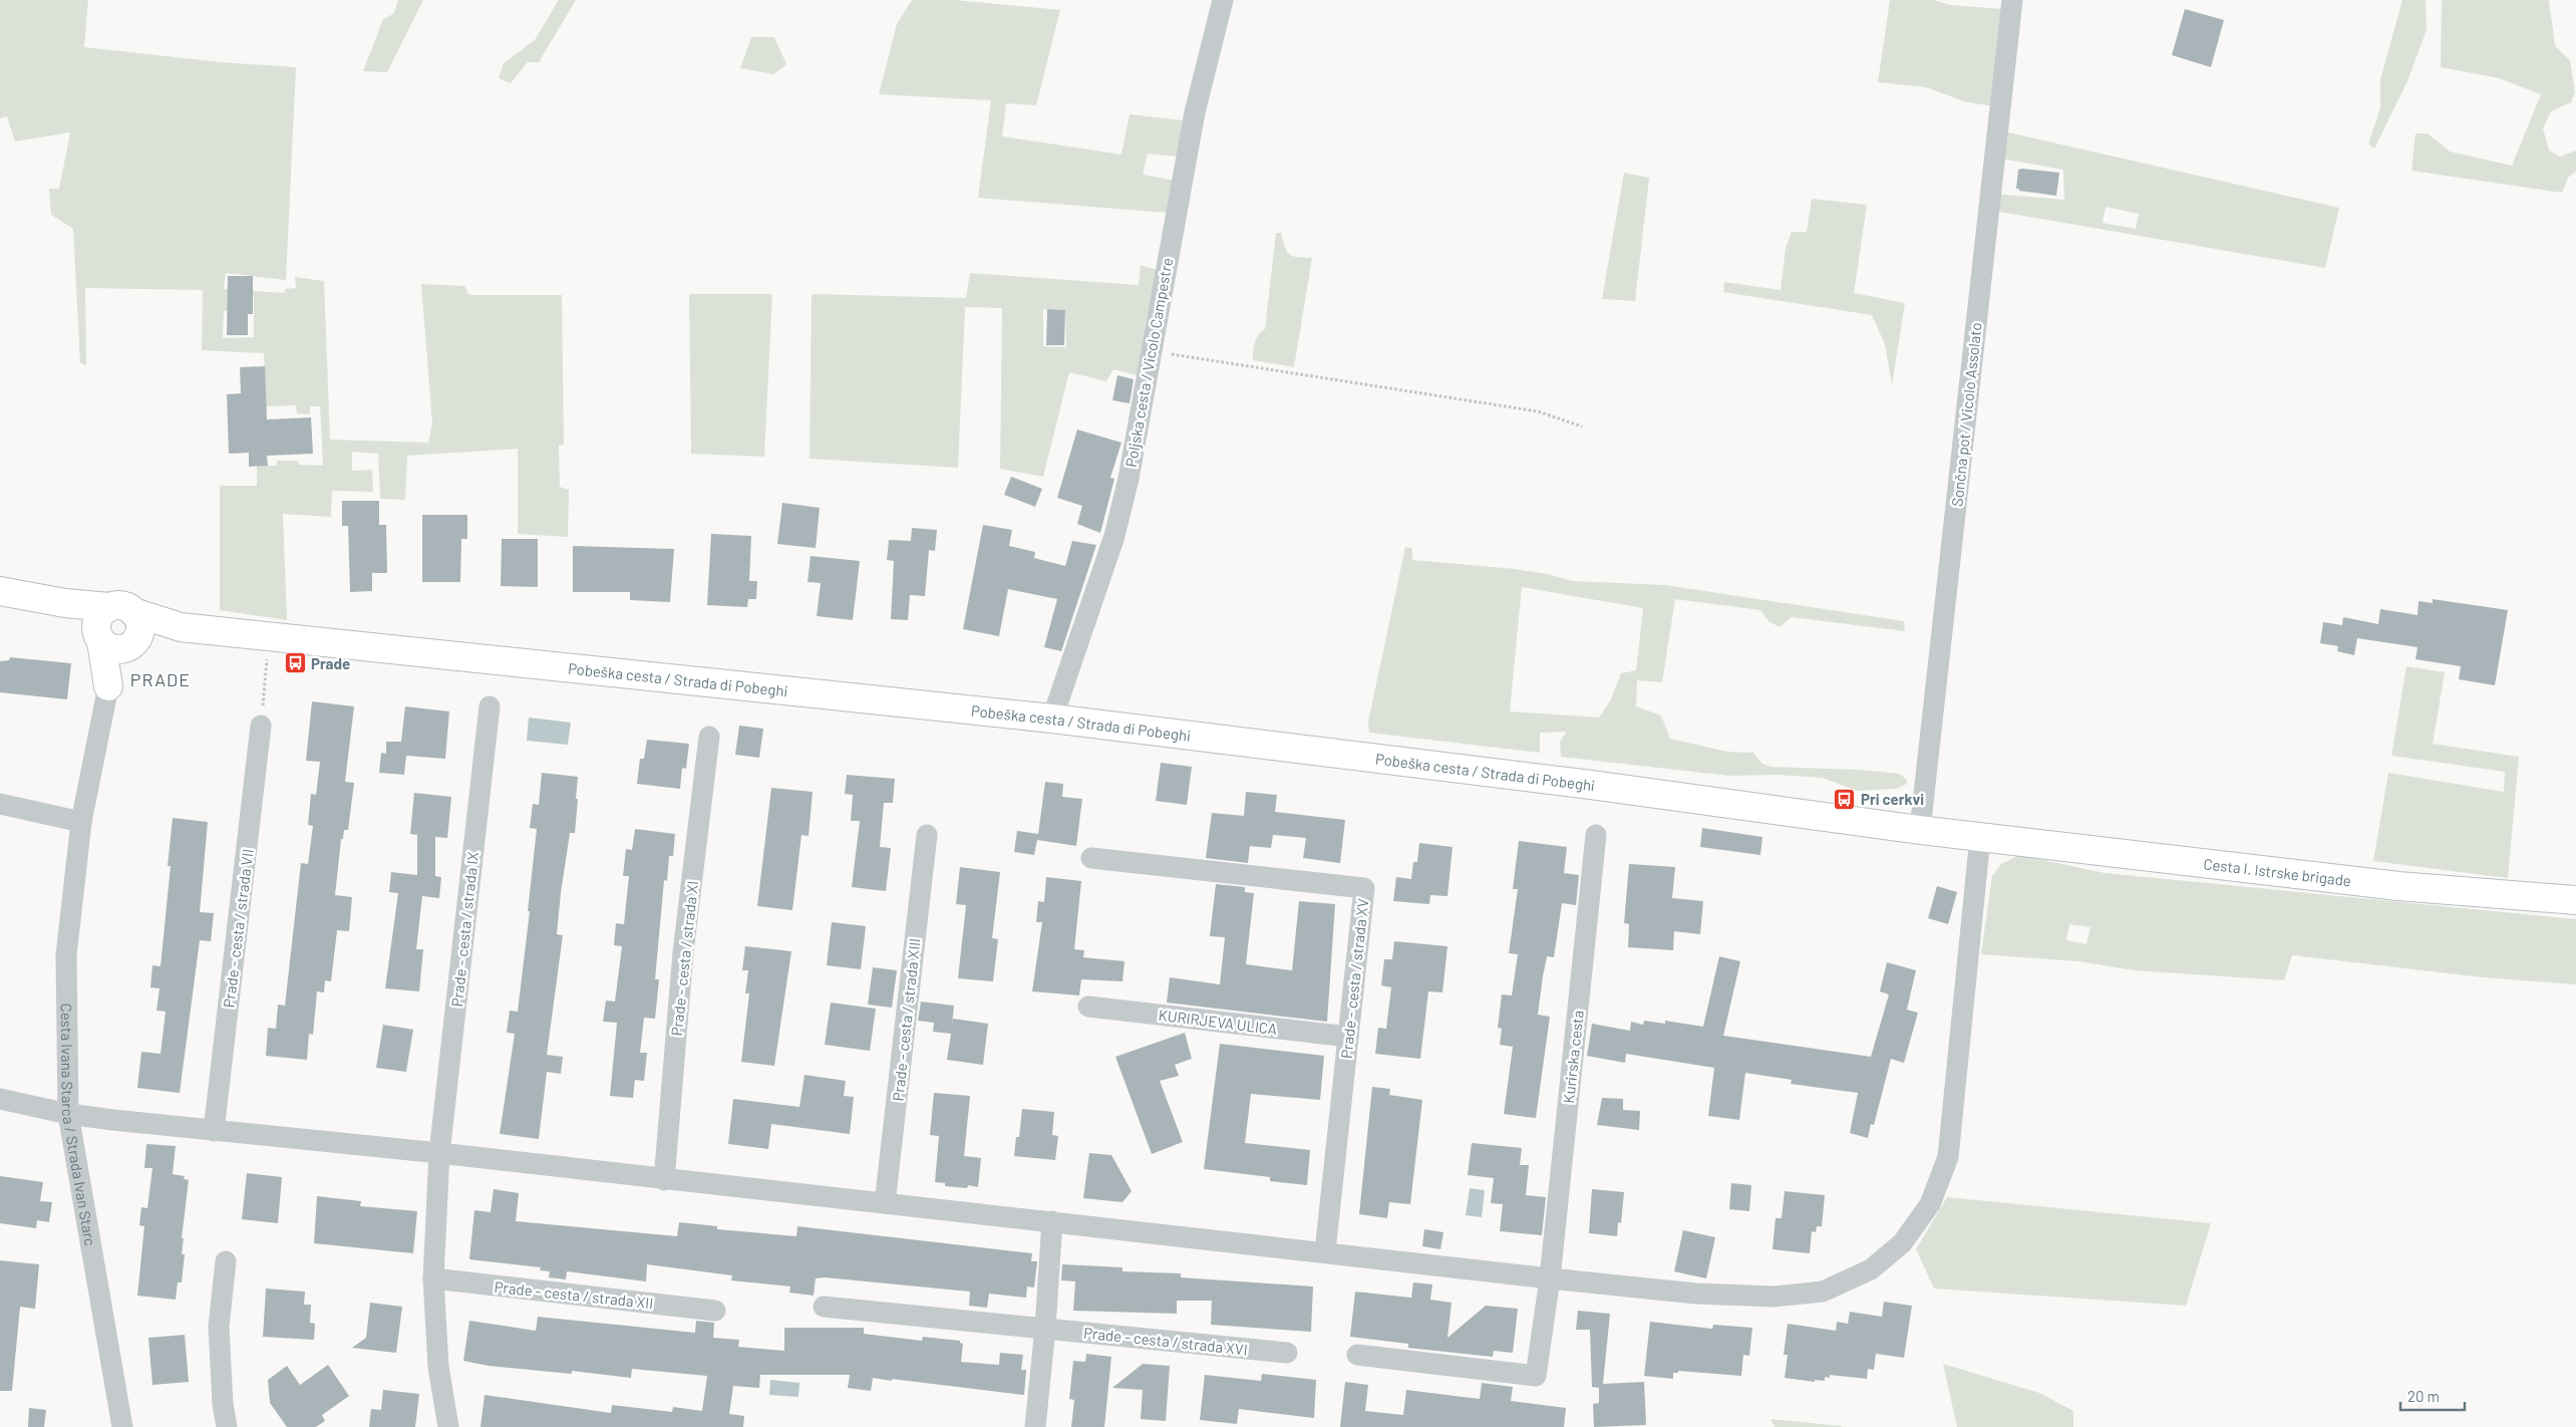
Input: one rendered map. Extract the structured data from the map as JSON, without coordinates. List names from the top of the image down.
{
  "streets": {
    "street": [
      "Poljska cesta / Vicolo Campestre",
      "Sončna pot / Vicolo Assolato",
      "Pobeška cesta / Strada di Pobeghi",
      "Cesta I. Istrske brigade",
      "Prade - cesta / strada VII",
      "Prade - cesta / strada IX",
      "Prade - cesta / strada XI",
      "Prade - cesta / strada XV",
      "Prade - cesta / strada XIII",
      "KURIRJEVA ULICA",
      "Kurirska cesta",
      "Cesta Ivana Starca / Strada Ivan Starc",
      "Prade - cesta / strada XII",
      "Prade - cesta / strada XVI"
    ]
  },
  "crossings": [
    ["Poljska cesta / Vicolo Campestre", "Pobeška cesta / Strada di Pobeghi"],
    ["Sončna pot / Vicolo Assolato", "Pobeška cesta / Strada di Pobeghi"],
    ["Pobeška cesta / Strada di Pobeghi", "Cesta I. Istrske brigade"],
    ["Pobeška cesta / Strada di Pobeghi", "Cesta Ivana Starca / Strada Ivan Starc"],
    ["Prade - cesta / strada IX", "Prade - cesta / strada XII"],
    ["Prade - cesta / strada XV", "KURIRJEVA ULICA"]
  ],
  "districts": ["PRADE"],
  "places": {
    "bus stop": ["Prade", "Pri cerkvi"]
  },
  "scale_bar": "20 m"
}
